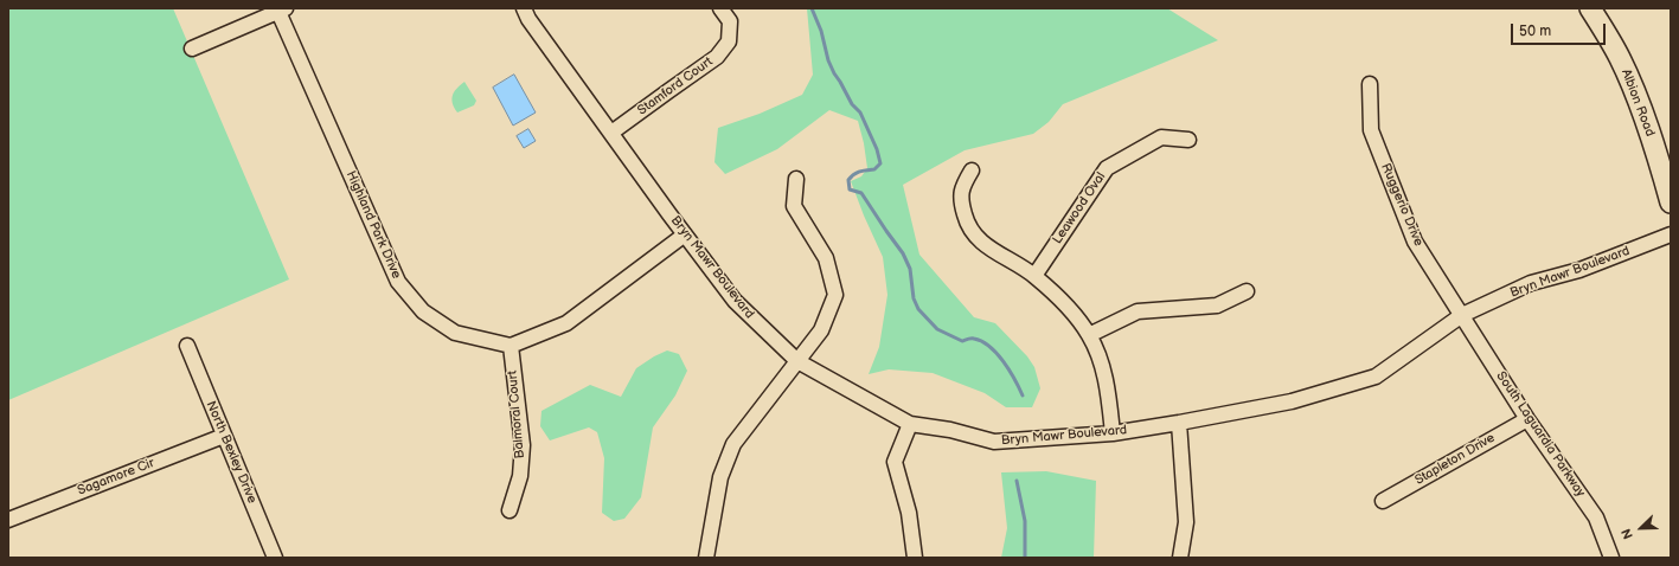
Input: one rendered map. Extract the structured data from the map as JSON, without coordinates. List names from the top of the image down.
{
  "streets": {
    "street": [
      "Stamford Court",
      "Albion Road",
      "Ruggerio Drive",
      "Leawood Oval",
      "Highland Park Drive",
      "Bryn Mawr Boulevard",
      "Balmoral Court",
      "South Laguardia Parkway",
      "North Bexley Drive",
      "Stapleton Drive",
      "Sagamore Cir"
    ]
  },
  "crossings": [
    ["Stamford Court", "Bryn Mawr Boulevard"],
    ["Ruggerio Drive", "Bryn Mawr Boulevard"],
    ["Ruggerio Drive", "South Laguardia Parkway"],
    ["Highland Park Drive", "Balmoral Court"],
    ["Bryn Mawr Boulevard", "South Laguardia Parkway"],
    ["South Laguardia Parkway", "Stapleton Drive"],
    ["North Bexley Drive", "Sagamore Cir"]
  ],
  "scale_bar": "50 m",
  "north": "bottom left"
}
